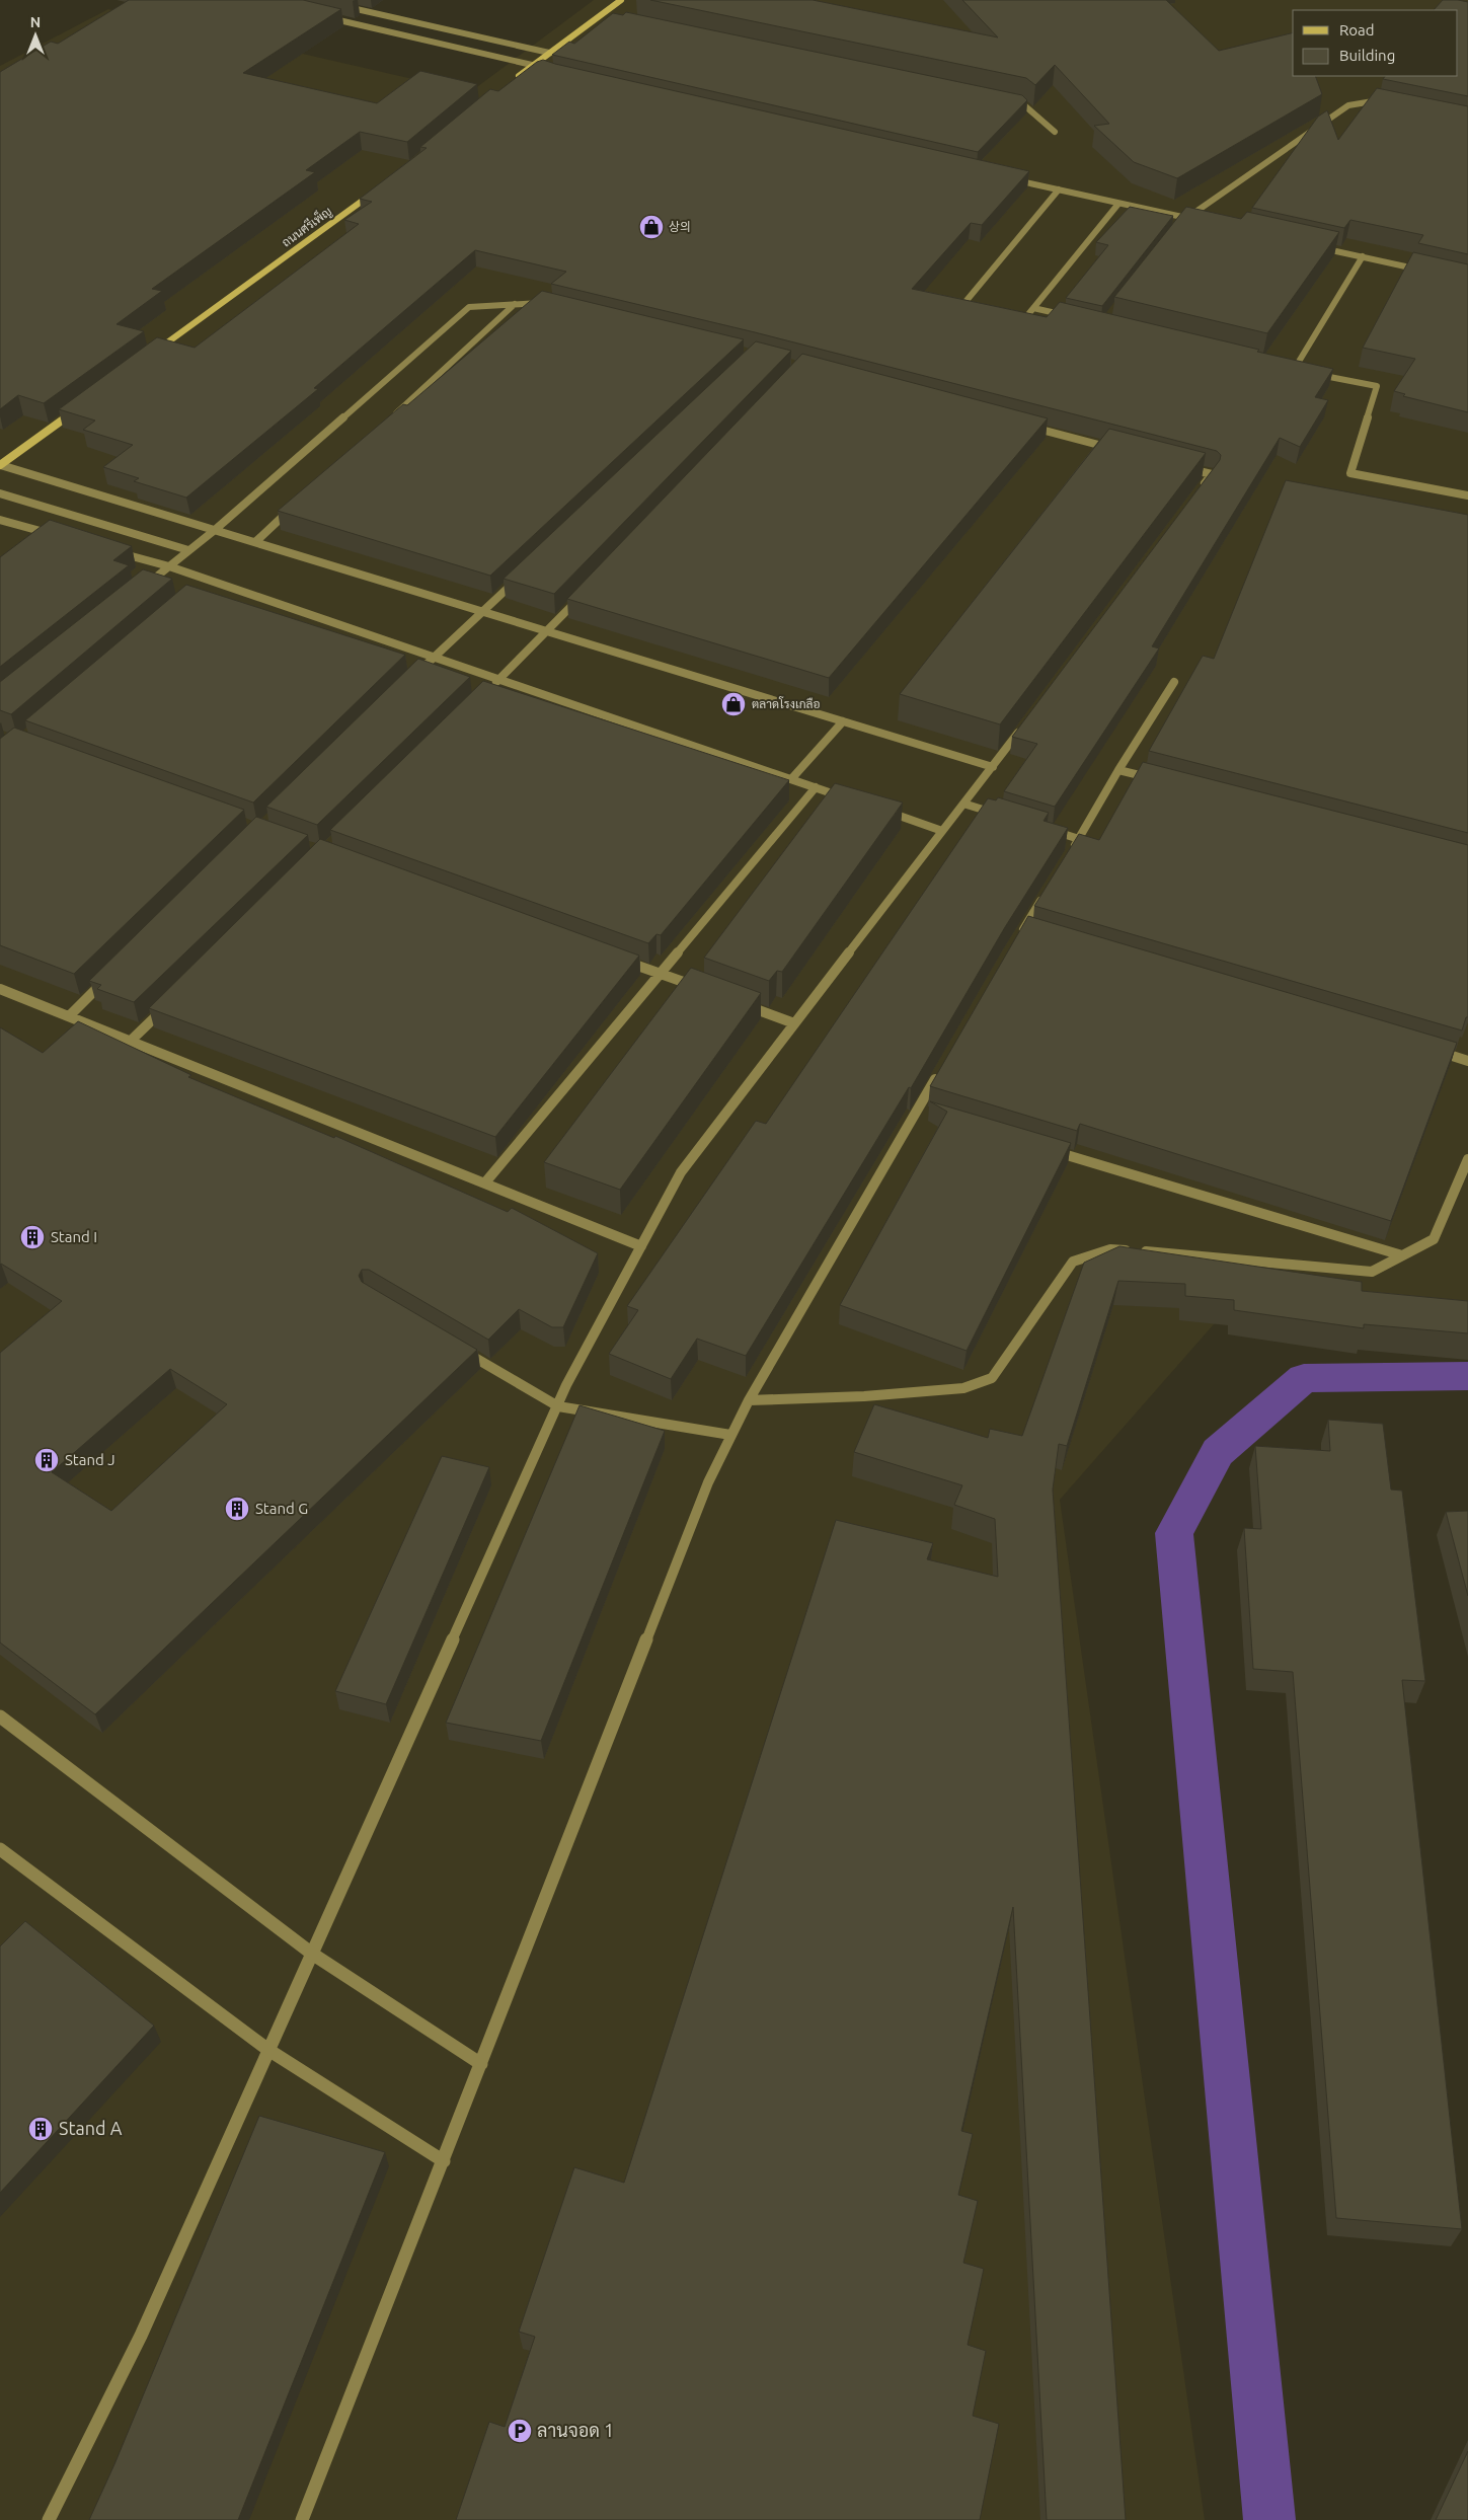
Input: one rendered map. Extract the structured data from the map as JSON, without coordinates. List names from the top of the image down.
{
  "streets": {
    "main road": ["ถนนศรีเพ็ญ"]
  },
  "places": {
    "shop": ["상의", "ตลาดโรงเกลือ"],
    "building": [
      "Stand I",
      "Stand J",
      "Stand G",
      "Stand A"
    ],
    "parking": ["ลานจอด 1"]
  },
  "legend": ["Road", "Building"],
  "north": "top"
}
